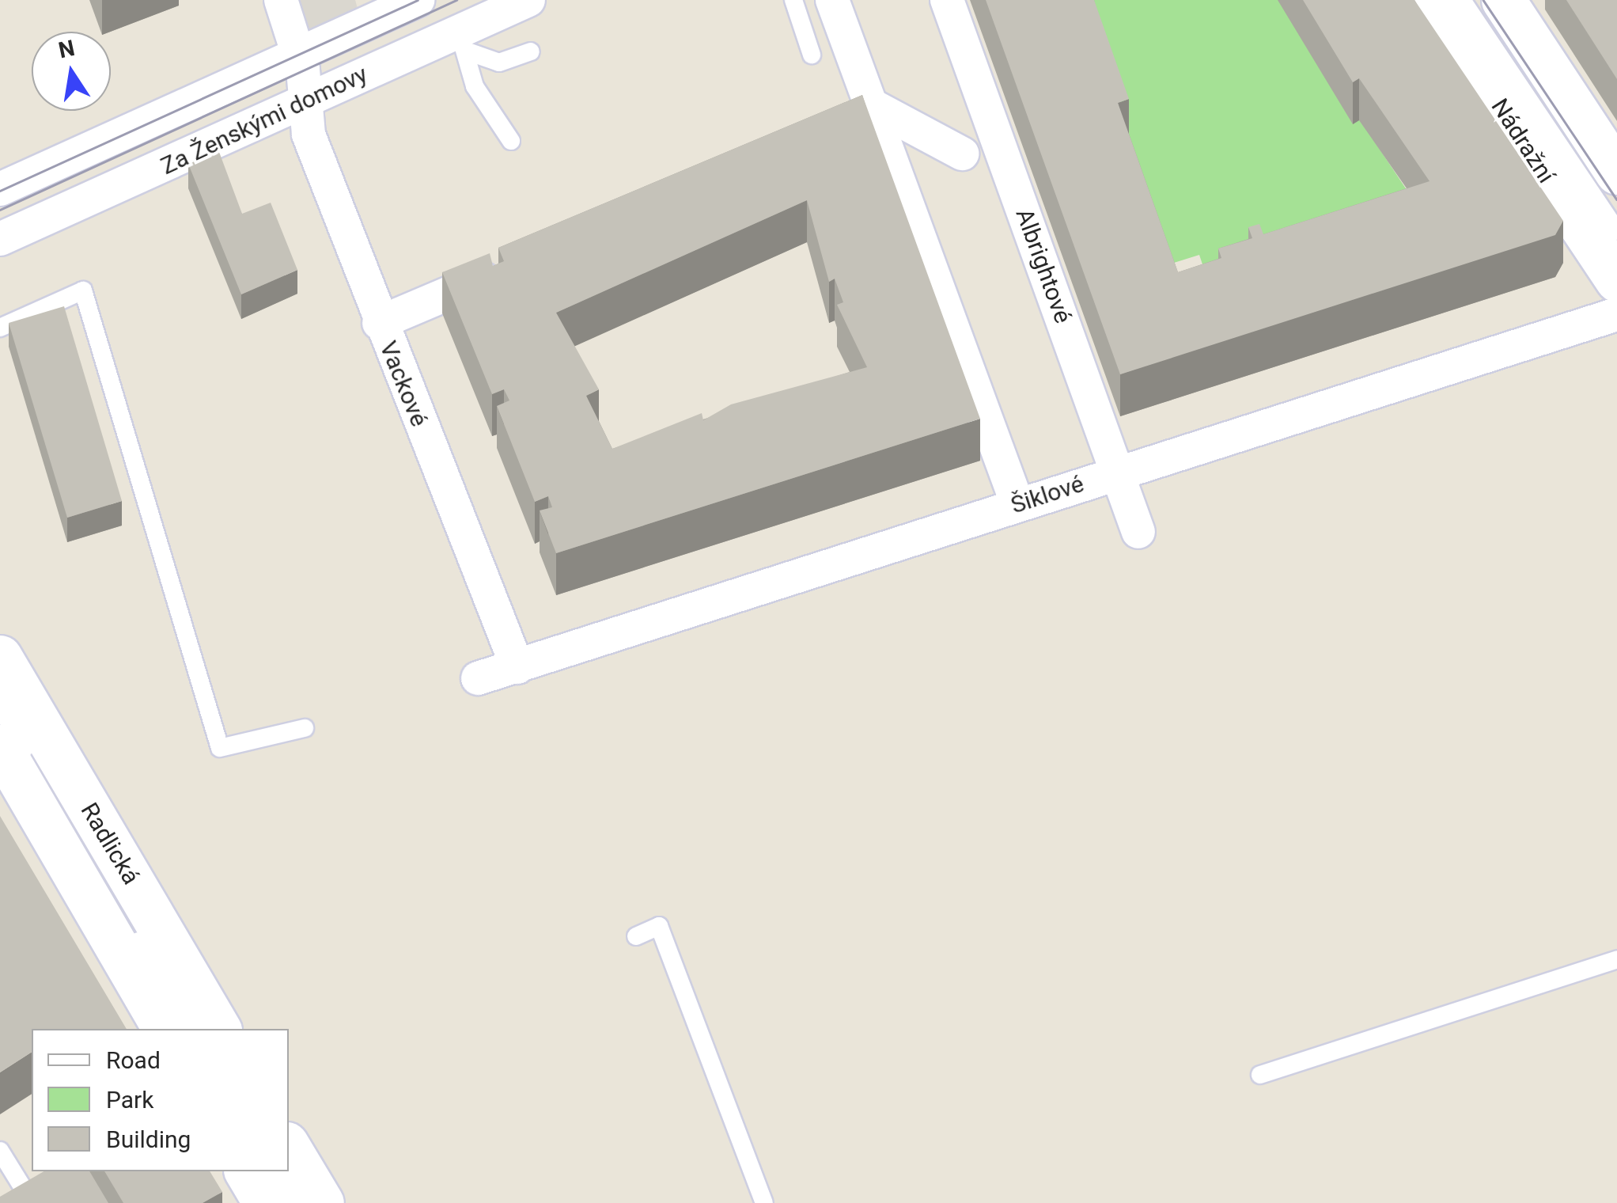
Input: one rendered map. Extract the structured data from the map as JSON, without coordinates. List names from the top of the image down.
{
  "streets": {
    "main road": ["Nádražní", "Radlická"],
    "street": [
      "Za Ženskými domovy",
      "Albrightové",
      "Vackové",
      "Šiklové"
    ]
  },
  "crossings": [
    ["Za Ženskými domovy", "Vackové"],
    ["Albrightové", "Šiklové"],
    ["Vackové", "Šiklové"]
  ],
  "legend": ["Road", "Park", "Building"],
  "north": "top"
}
